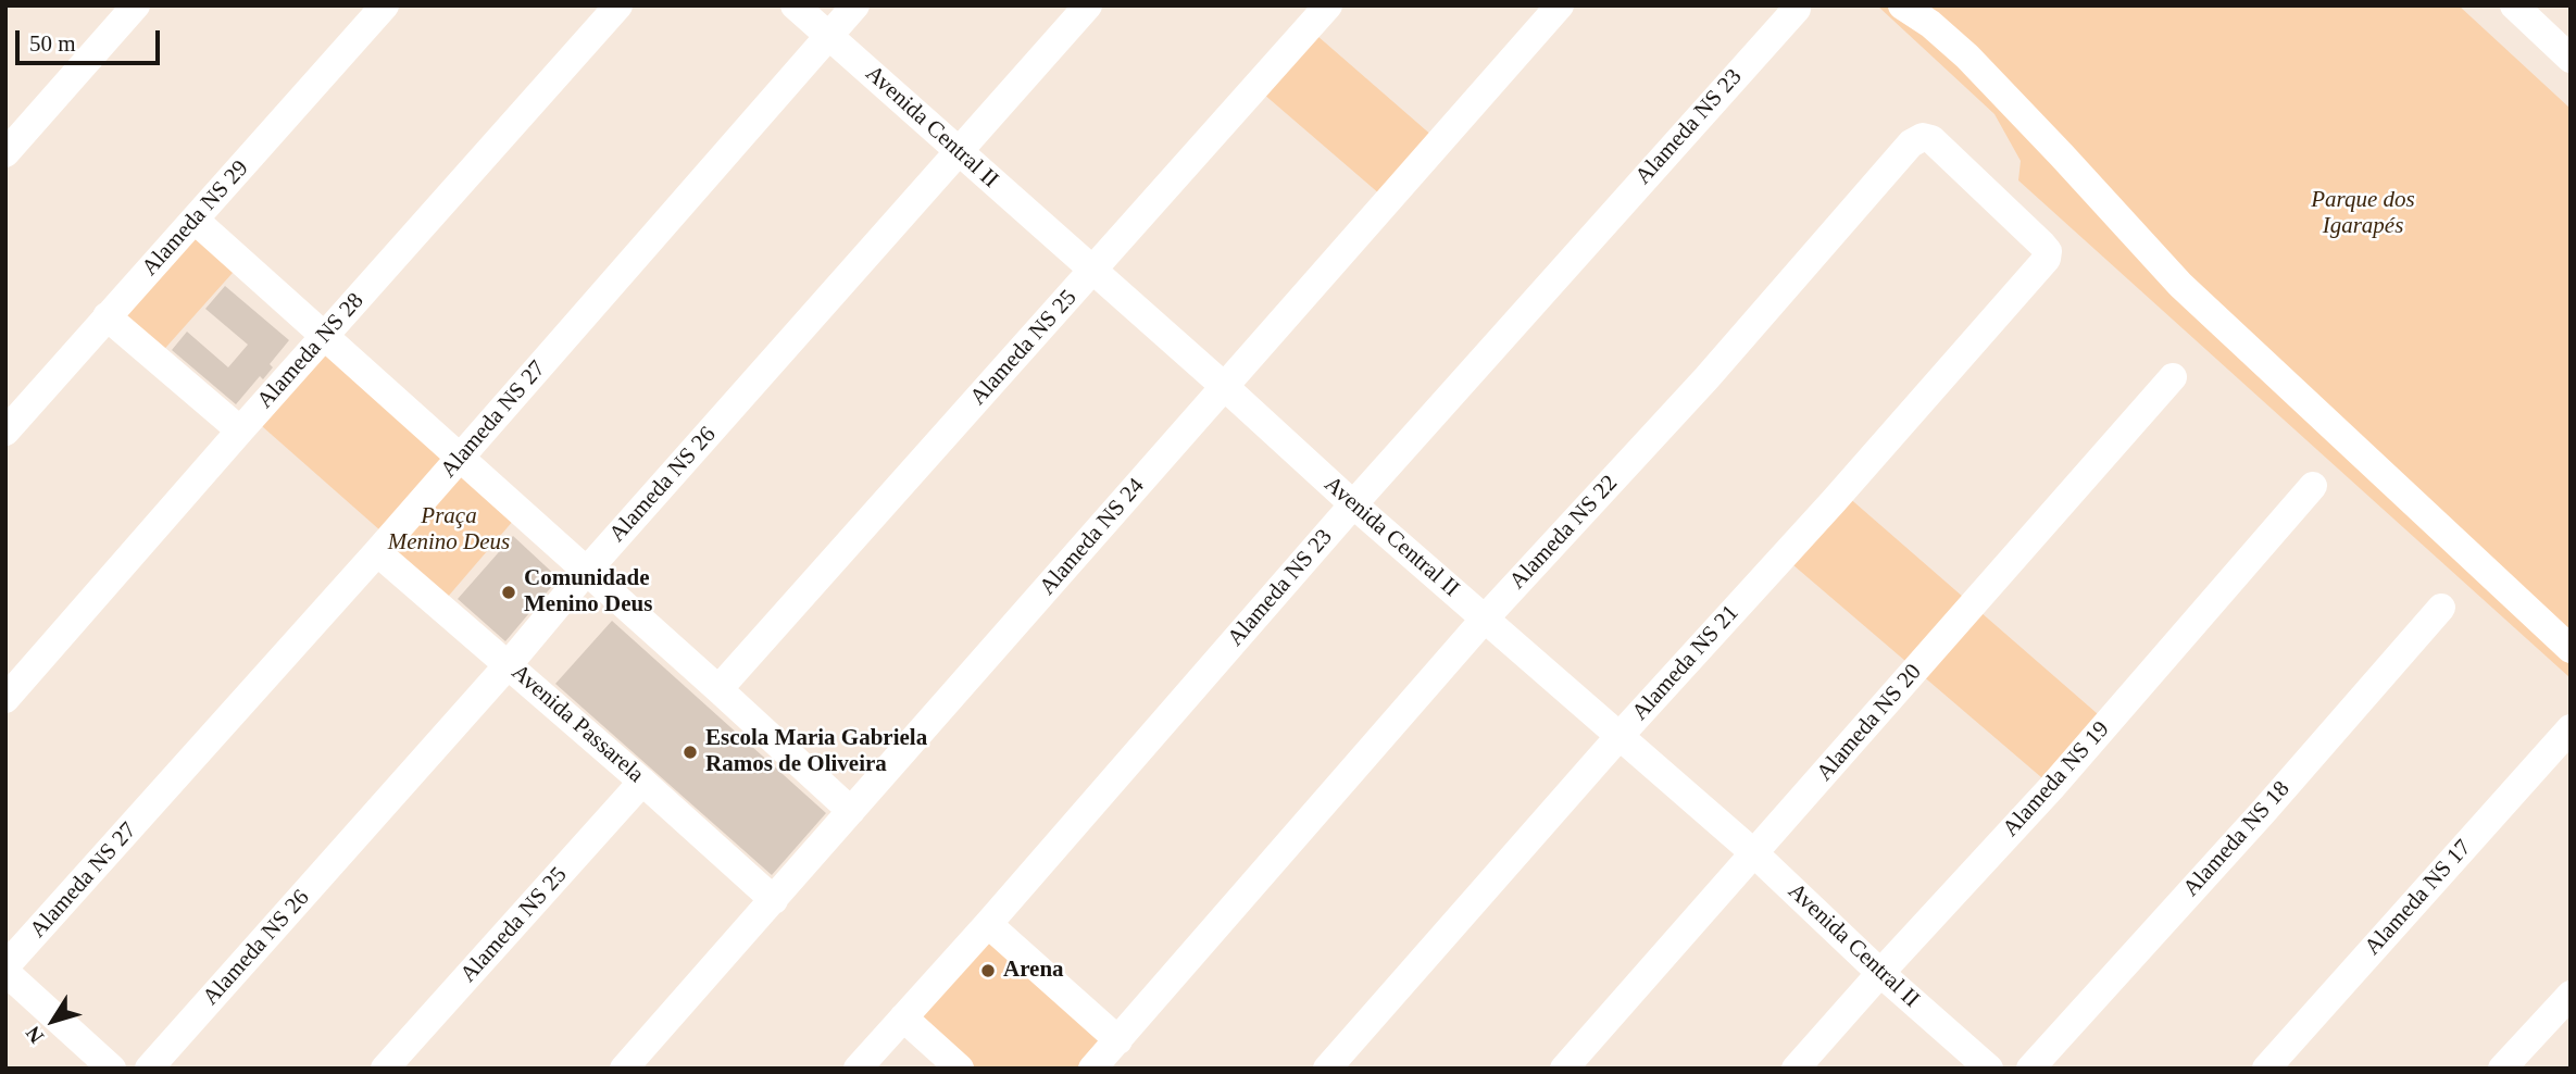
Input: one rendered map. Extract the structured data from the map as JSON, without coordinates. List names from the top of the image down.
{
  "streets": {
    "street": [
      "Avenida Central II",
      "Alameda NS 23",
      "Alameda NS 29",
      "Alameda NS 25",
      "Alameda NS 28",
      "Alameda NS 27",
      "Alameda NS 26",
      "Alameda NS 22",
      "Alameda NS 24",
      "Alameda NS 21",
      "Alameda NS 20",
      "Avenida Passarela",
      "Alameda NS 19",
      "Alameda NS 18",
      "Alameda NS 17"
    ]
  },
  "crossings": [
    ["Avenida Central II", "Alameda NS 23"],
    ["Avenida Central II", "Alameda NS 25"],
    ["Avenida Central II", "Alameda NS 27"],
    ["Avenida Central II", "Alameda NS 26"],
    ["Avenida Central II", "Alameda NS 22"],
    ["Avenida Central II", "Alameda NS 24"],
    ["Avenida Central II", "Alameda NS 21"],
    ["Avenida Central II", "Alameda NS 20"],
    ["Avenida Central II", "Alameda NS 19"],
    ["Alameda NS 25", "Avenida Passarela"],
    ["Alameda NS 27", "Avenida Passarela"],
    ["Alameda NS 26", "Avenida Passarela"],
    ["Alameda NS 22", "Alameda NS 21"],
    ["Alameda NS 24", "Avenida Passarela"]
  ],
  "parks": ["Parque dos Igarapés", "Praça Menino Deus"],
  "places": ["Comunidade Menino Deus", "Escola Maria Gabriela Ramos de Oliveira", "Arena"],
  "scale_bar": "50 m",
  "north": "bottom left"
}
